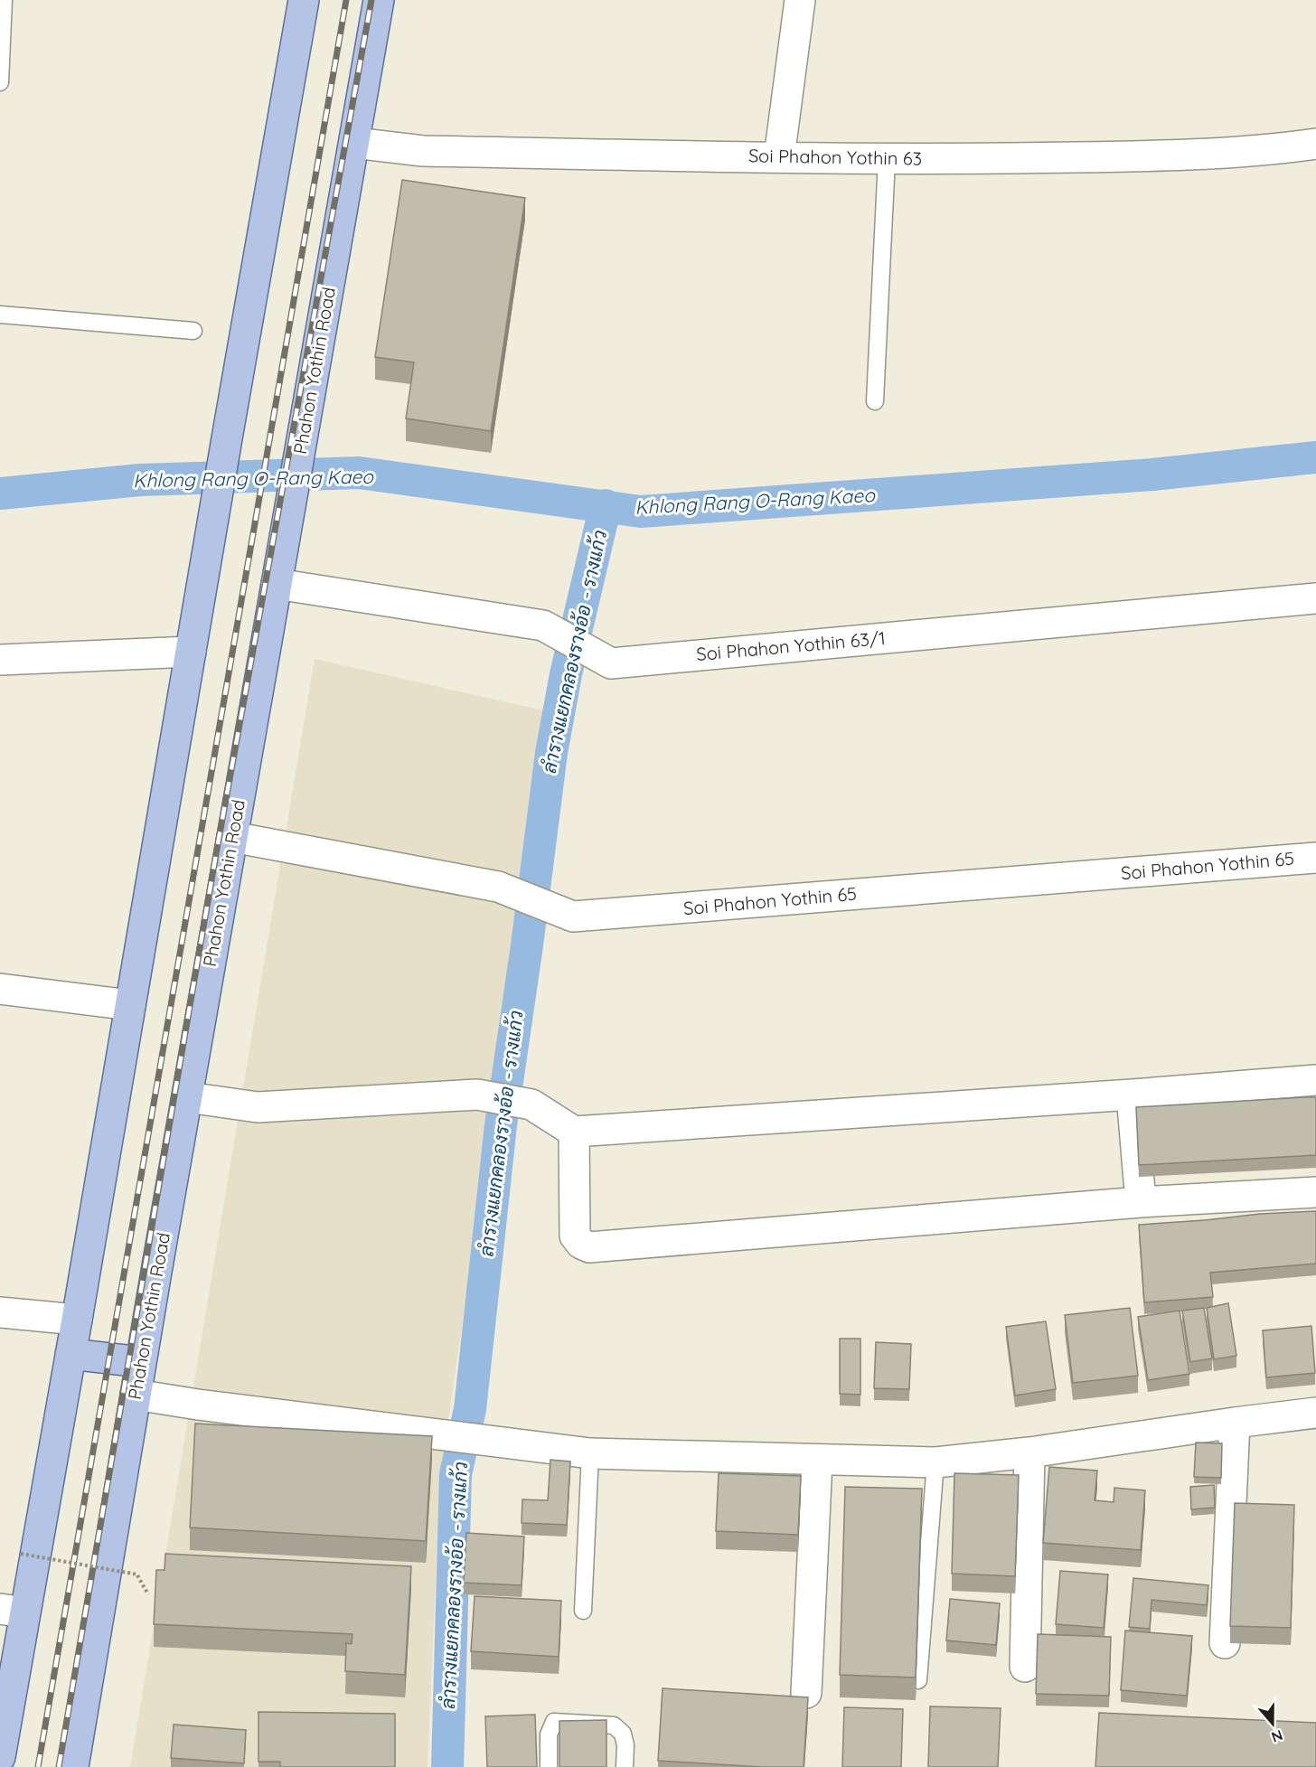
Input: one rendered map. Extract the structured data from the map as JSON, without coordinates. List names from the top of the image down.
{
  "streets": {
    "main road": ["Phahon Yothin Road"],
    "street": ["Soi Phahon Yothin 63", "Soi Phahon Yothin 63/1", "Soi Phahon Yothin 65"]
  },
  "crossings": [
    ["Soi Phahon Yothin 63", "Phahon Yothin Road"],
    ["Phahon Yothin Road", "Soi Phahon Yothin 63/1"],
    ["Phahon Yothin Road", "Soi Phahon Yothin 65"]
  ],
  "water": ["Khlong Rang O-Rang Kaeo", "ลำรางแยกคลองรางอ้อ - รางแก้ว"],
  "north": "bottom"
}
